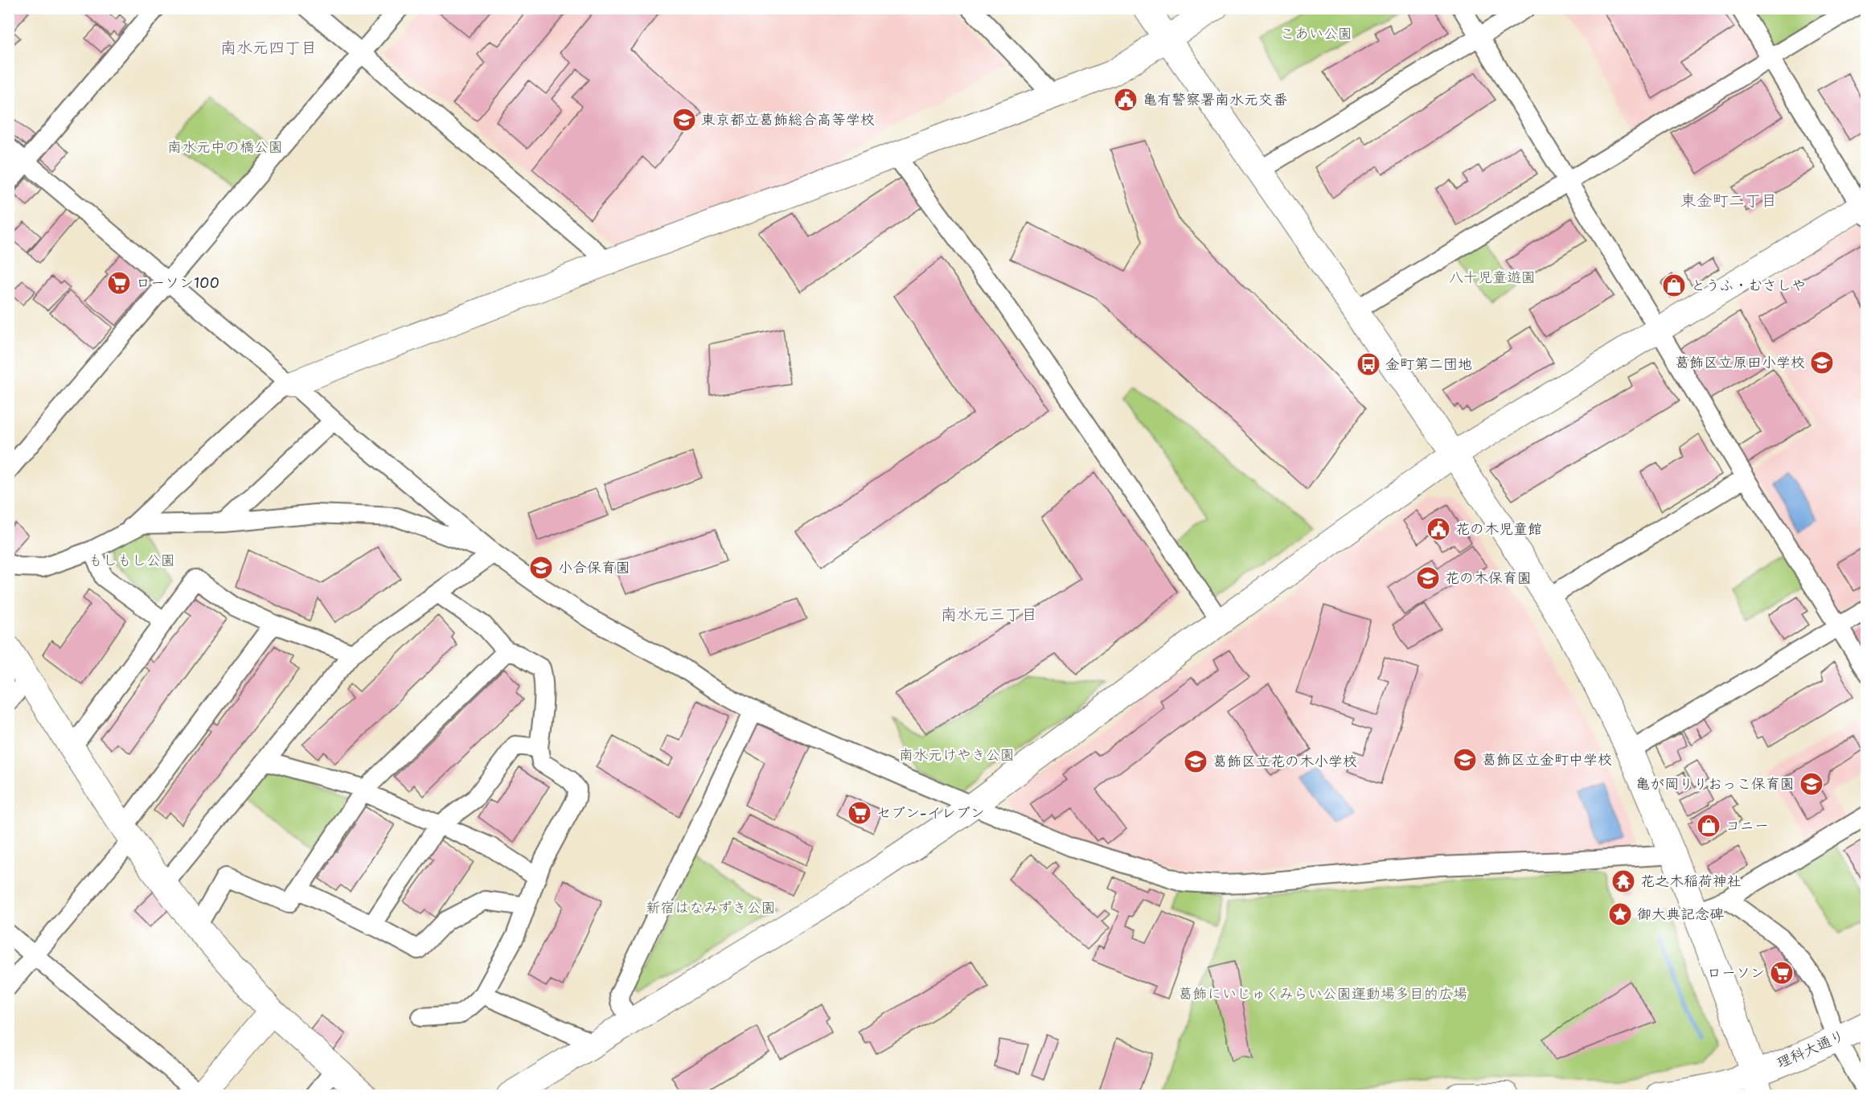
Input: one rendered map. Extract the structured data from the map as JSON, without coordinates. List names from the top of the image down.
{
  "streets": {
    "street": ["理科大通り"]
  },
  "districts": ["南水元四丁目", "東金町二丁目", "南水元三丁目"],
  "parks": [
    "こあい公園",
    "南水元中の橋公園",
    "八十児童遊園",
    "もしもし公園",
    "南水元けやき公園",
    "新宿はなみずき公園",
    "葛飾にいじゅくみらい公園運動場多目的広場"
  ],
  "places": {
    "public building": ["亀有警察署南水元交番", "花の木児童館"],
    "school or university": [
      "東京都立葛飾総合高等学校",
      "葛飾区立原田小学校",
      "小合保育園",
      "花の木保育園",
      "葛飾区立金町中学校",
      "葛飾区立花の木小学校",
      "亀が岡りりおっこ保育園"
    ],
    "supermarket": ["ローソン100", "セブン-イレブン", "ローソン"],
    "shop": ["とうふ・むさしや", "コニー"],
    "bus stop": ["金町第二団地"],
    "temple": ["花之木稲荷神社"],
    "place": ["御大典記念碑"]
  }
}
